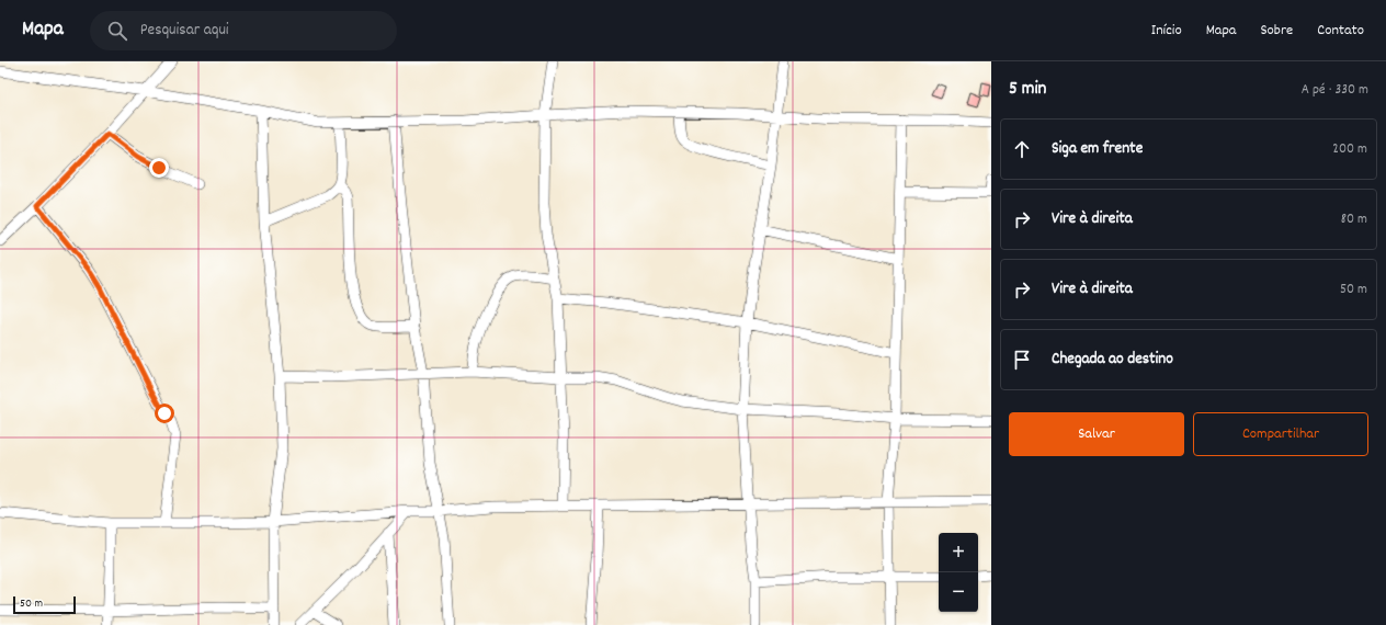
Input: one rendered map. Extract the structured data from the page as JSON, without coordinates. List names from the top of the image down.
{
  "scale_bar": "50 m",
  "page": {
    "header": "Mapa",
    "search": "Pesquisar aqui",
    "nav": [
      "Início",
      "Mapa",
      "Sobre",
      "Contato"
    ],
    "heading": ["5 min", "A pé · 330 m"],
    "list": [
      ["Siga em frente", "200 m"],
      ["Vire à direita", "80 m"],
      ["Vire à direita", "50 m"],
      "Chegada ao destino"
    ],
    "buttons": ["Salvar", "Compartilhar"],
    "map_buttons": ["+", "−"],
    "scale": "50 m"
  }
}
